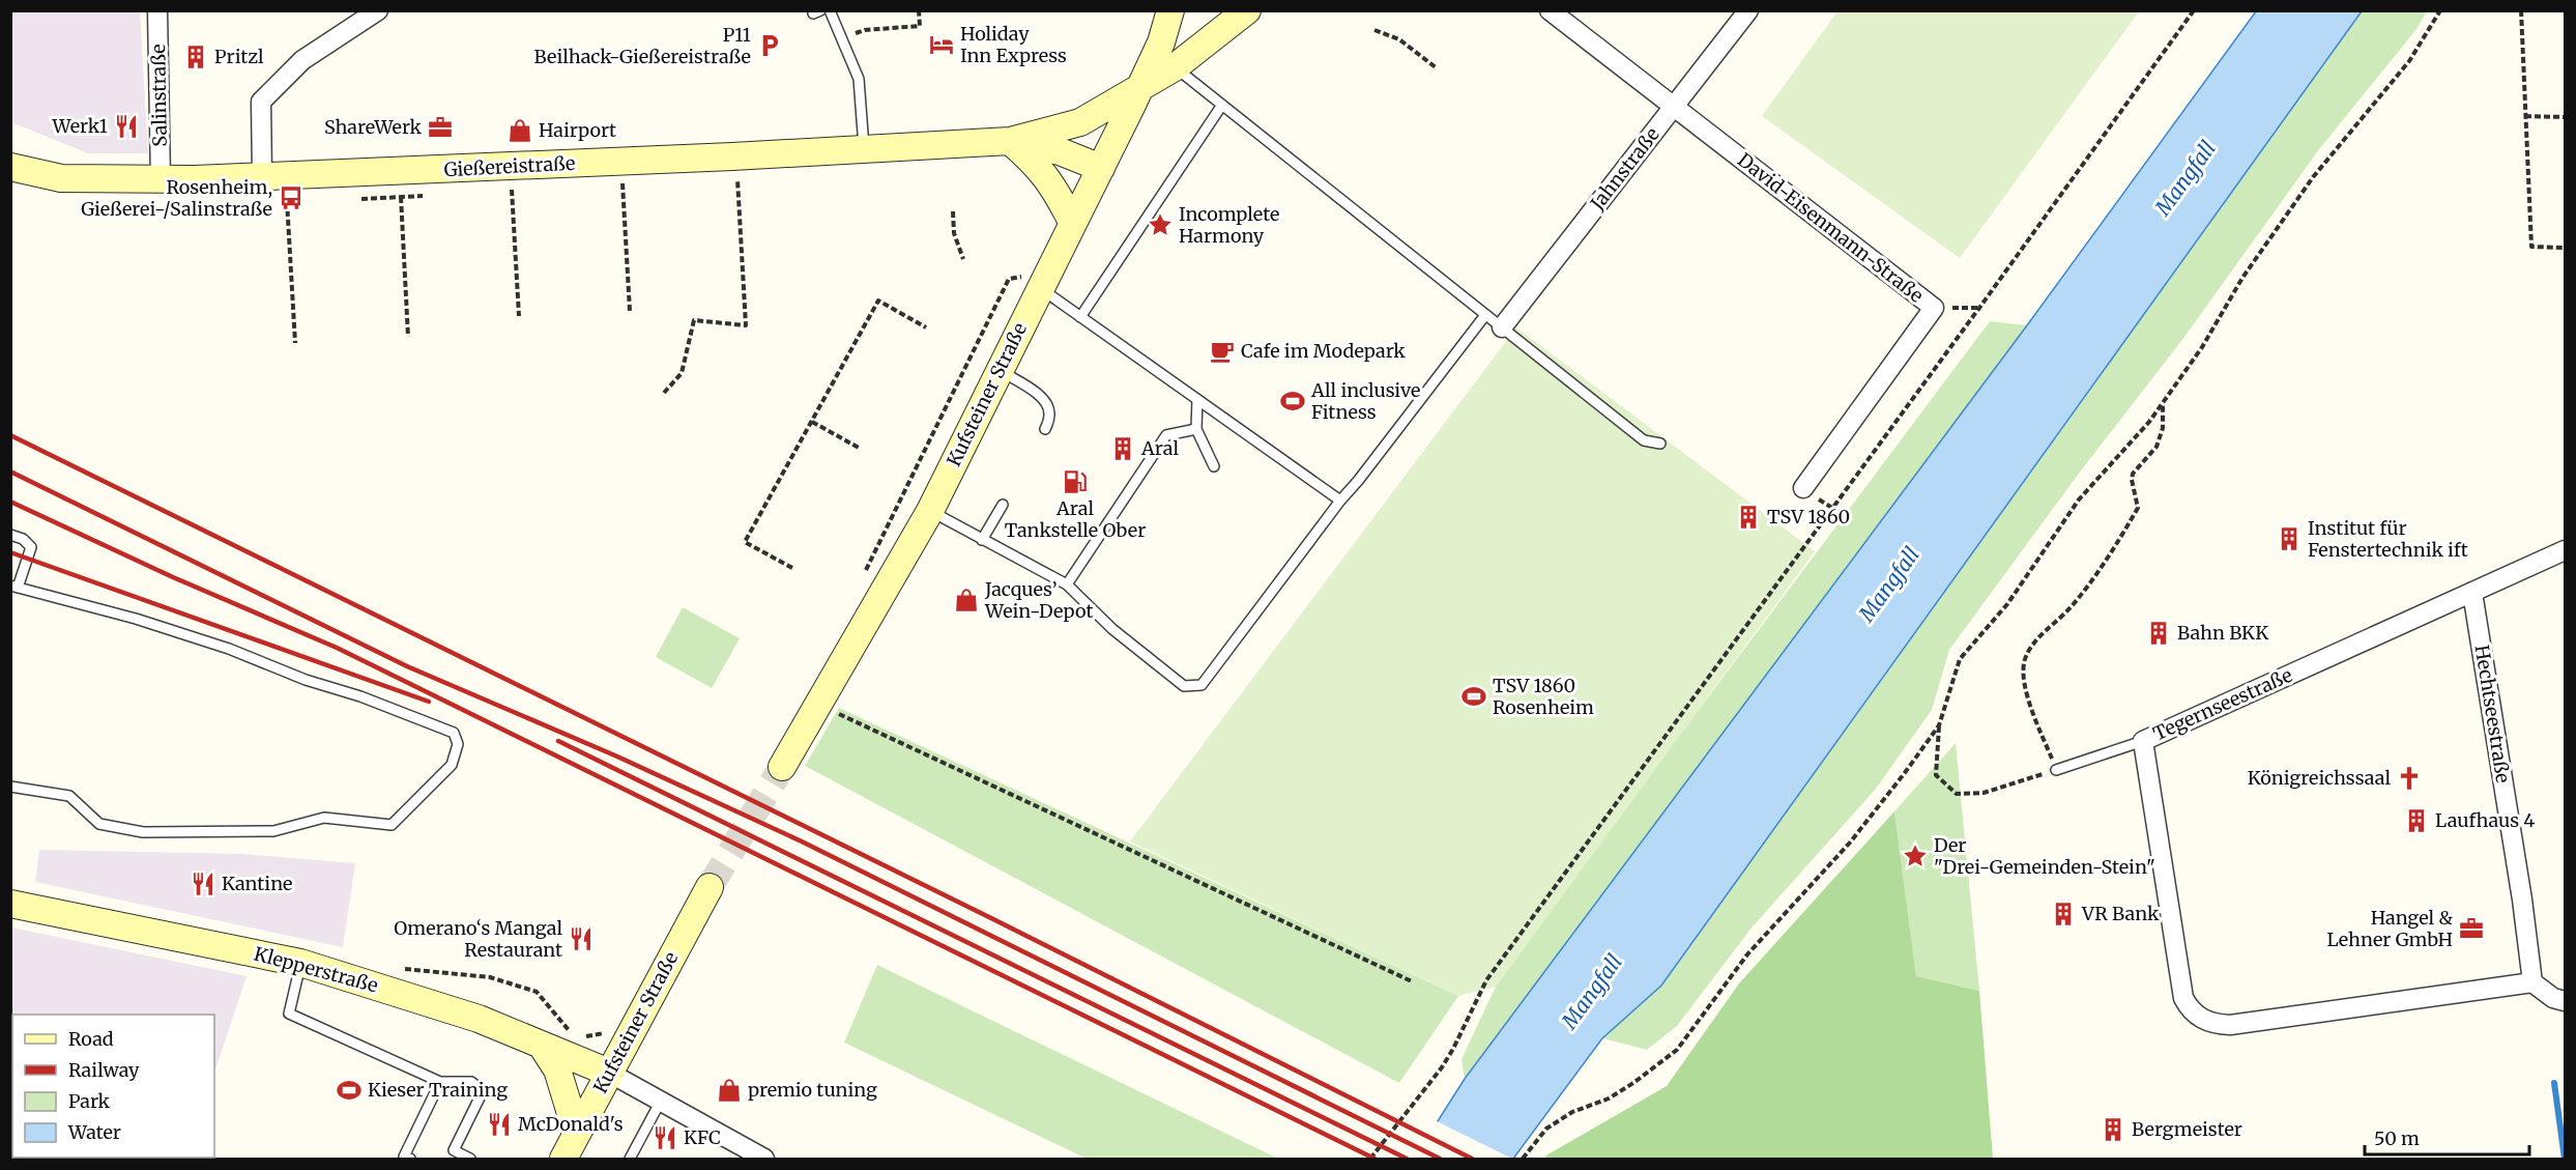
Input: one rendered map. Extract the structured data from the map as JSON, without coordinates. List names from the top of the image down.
{
  "streets": {
    "main road": ["Gießereistraße", "Kufsteiner Straße", "Klepperstraße"],
    "street": [
      "Salinstraße",
      "Jahnstraße",
      "David-Eisenmann-Straße",
      "Tegernseestraße",
      "Hechtseestraße"
    ]
  },
  "crossings": [
    ["Salinstraße", "Gießereistraße"],
    ["Gießereistraße", "Kufsteiner Straße"],
    ["Jahnstraße", "David-Eisenmann-Straße"],
    ["Kufsteiner Straße", "Klepperstraße"],
    ["Tegernseestraße", "Hechtseestraße"]
  ],
  "water": ["Mangfall"],
  "places": {
    "hotel": ["Holiday Inn Express"],
    "parking": ["P11 Beilhack-Gießereistraße"],
    "building": [
      "Pritzl",
      "Aral",
      "TSV 1860",
      "Institut für Fenstertechnik ift",
      "Bahn BKK",
      "Laufhaus 4",
      "VR Bank",
      "Bergmeister"
    ],
    "restaurant": [
      "Werk1",
      "Kantine",
      "Omerano‘s Mangal Restaurant",
      "McDonald's",
      "KFC"
    ],
    "office": ["ShareWerk", "Hangel & Lehner GmbH"],
    "shop": ["Hairport", "Jacques’ Wein-Depot", "premio tuning"],
    "bus stop": ["Rosenheim, Gießerei-/Salinstraße"],
    "place": ["Incomplete Harmony", "Der \"Drei-Gemeinden-Stein\""],
    "cafe": ["Cafe im Modepark"],
    "sports": ["All inclusive Fitness", "TSV 1860 Rosenheim", "Kieser Training"],
    "fuel station": ["Aral Tankstelle Ober"],
    "church": ["Königreichssaal"]
  },
  "legend": [
    "Road",
    "Railway",
    "Park",
    "Water"
  ],
  "scale_bar": "50 m"
}
